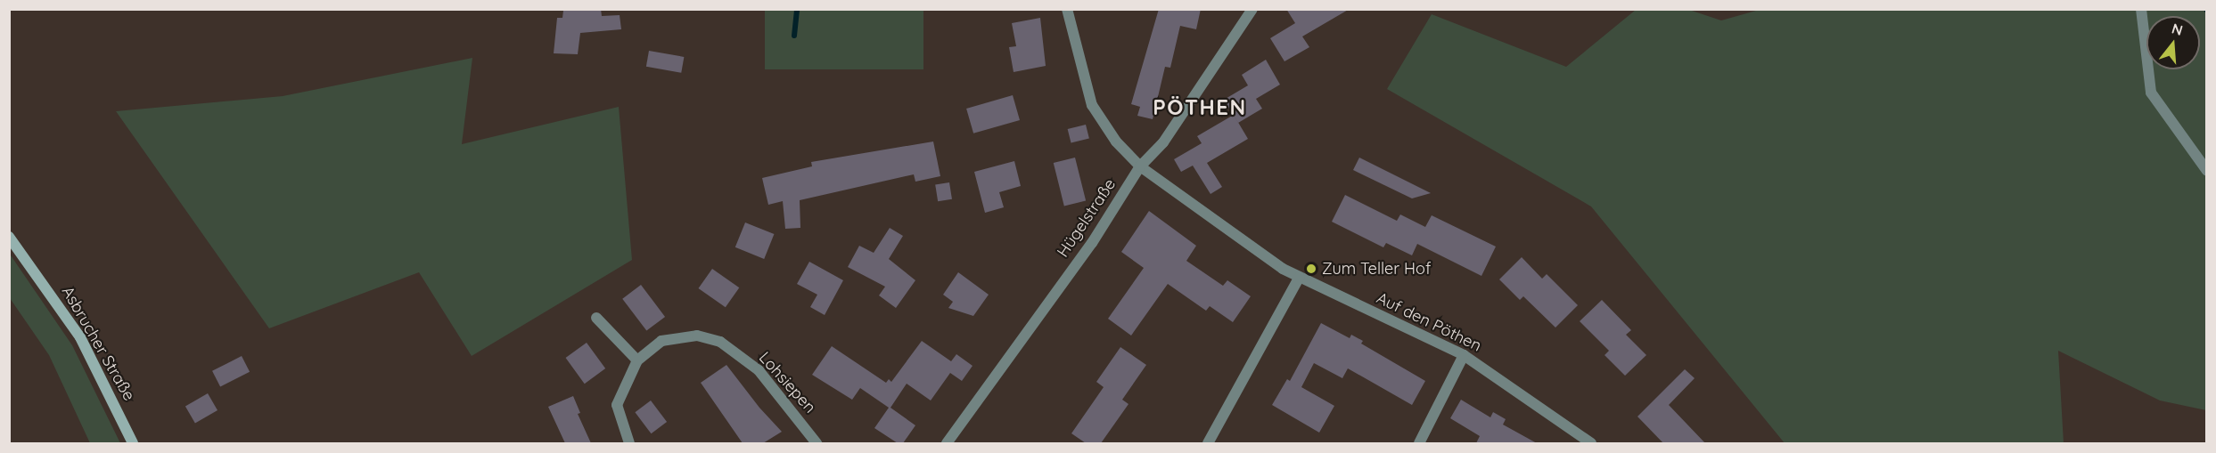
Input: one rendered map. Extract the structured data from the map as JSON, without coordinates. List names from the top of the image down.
{
  "streets": {
    "main road": ["Asbrucher Straße"],
    "street": ["Hügelstraße", "Auf den Pöthen", "Lohsiepen"]
  },
  "crossings": [
    ["Hügelstraße", "Auf den Pöthen"]
  ],
  "districts": ["PÖTHEN"],
  "places": ["Zum Teller Hof"],
  "north": "top"
}
